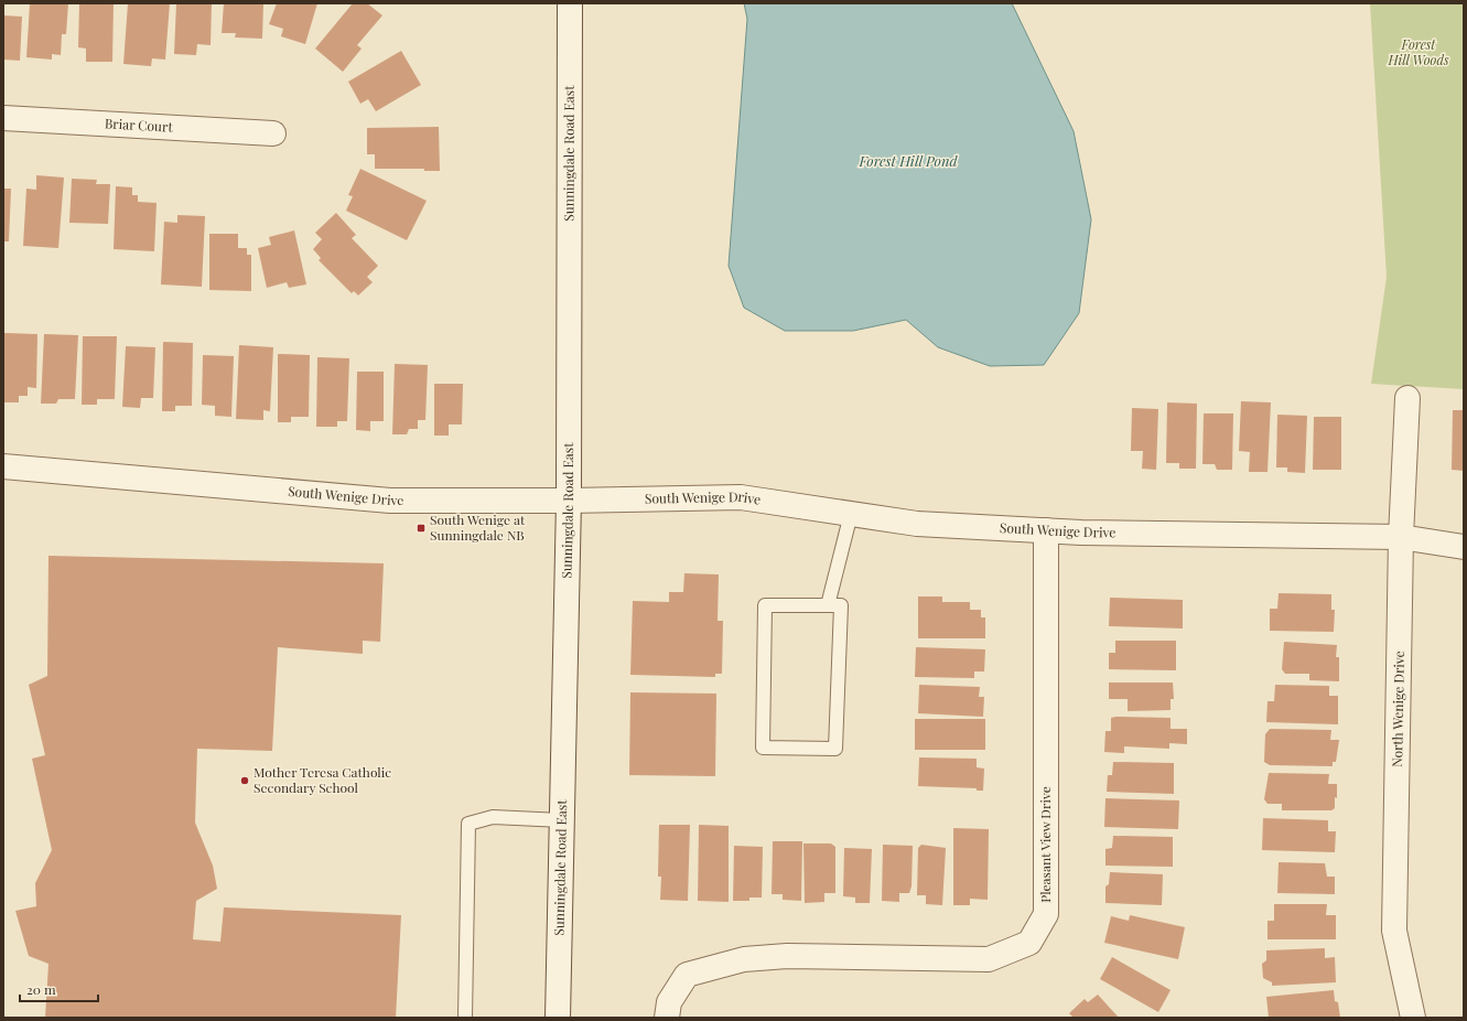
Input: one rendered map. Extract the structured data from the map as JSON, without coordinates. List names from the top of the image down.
{
  "streets": {
    "street": [
      "Briar Court",
      "Sunningdale Road East",
      "South Wenige Drive",
      "North Wenige Drive",
      "Pleasant View Drive"
    ]
  },
  "crossings": [
    ["Sunningdale Road East", "South Wenige Drive"],
    ["South Wenige Drive", "North Wenige Drive"],
    ["South Wenige Drive", "Pleasant View Drive"]
  ],
  "water": ["Forest Hill Pond"],
  "parks": ["Forest Hill Woods"],
  "places": {
    "transit": ["South Wenige at Sunningdale NB"],
    "other": ["Mother Teresa Catholic Secondary School"]
  },
  "scale_bar": "20 m"
}
